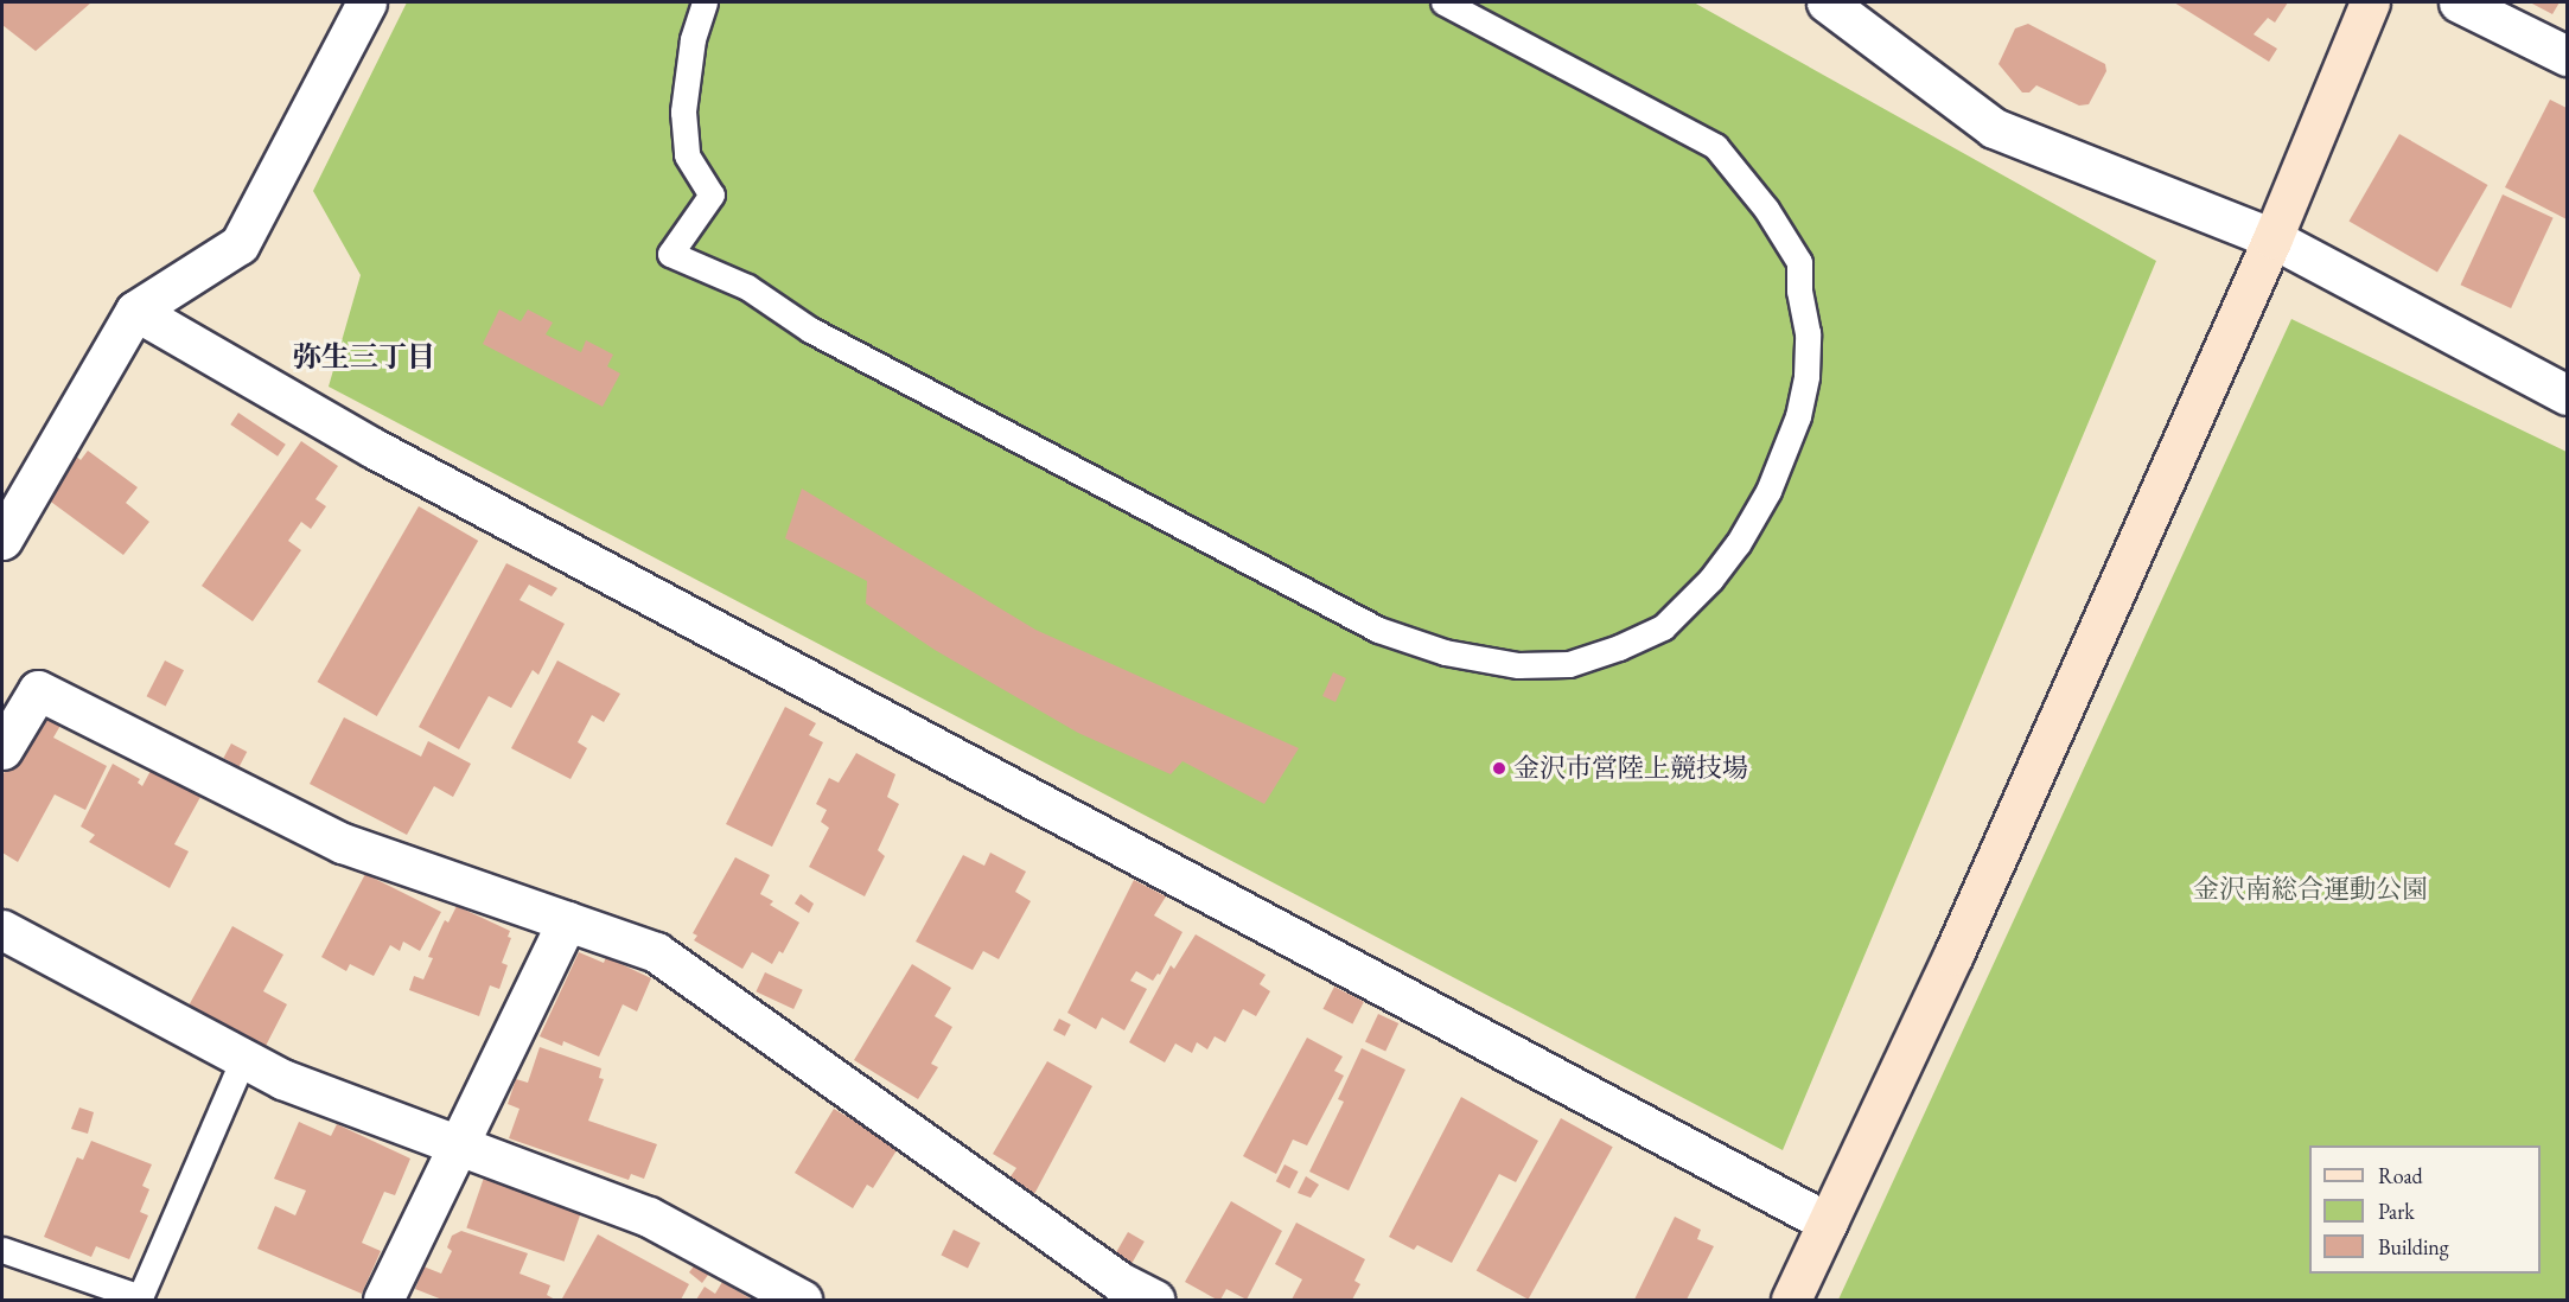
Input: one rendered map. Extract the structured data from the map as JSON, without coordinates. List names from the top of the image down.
{
  "districts": ["弥生三丁目"],
  "parks": ["金沢南総合運動公園"],
  "places": ["金沢市営陸上競技場"],
  "legend": ["Road", "Park", "Building"]
}
